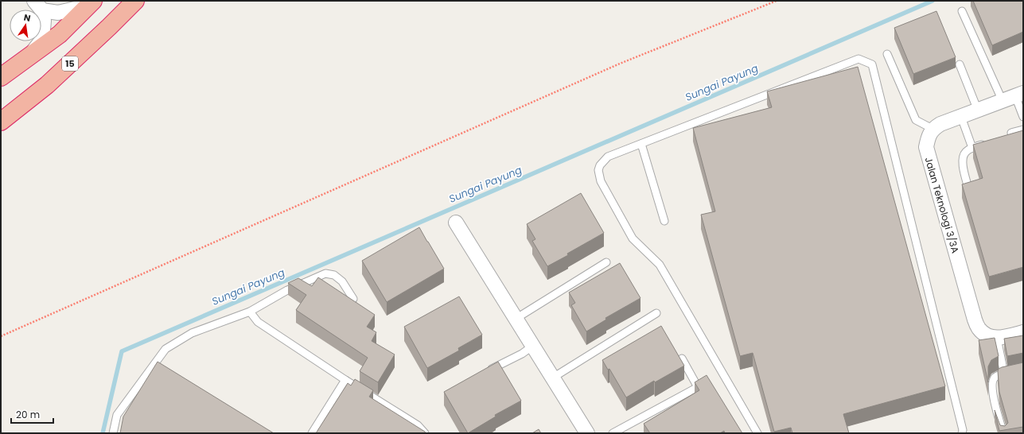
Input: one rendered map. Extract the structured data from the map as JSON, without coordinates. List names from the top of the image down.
{
  "streets": {
    "highway": ["15"],
    "street": ["Jalan Teknologi 3/3A"]
  },
  "water": ["Sungai Payung"],
  "scale_bar": "20 m",
  "north": "top"
}
